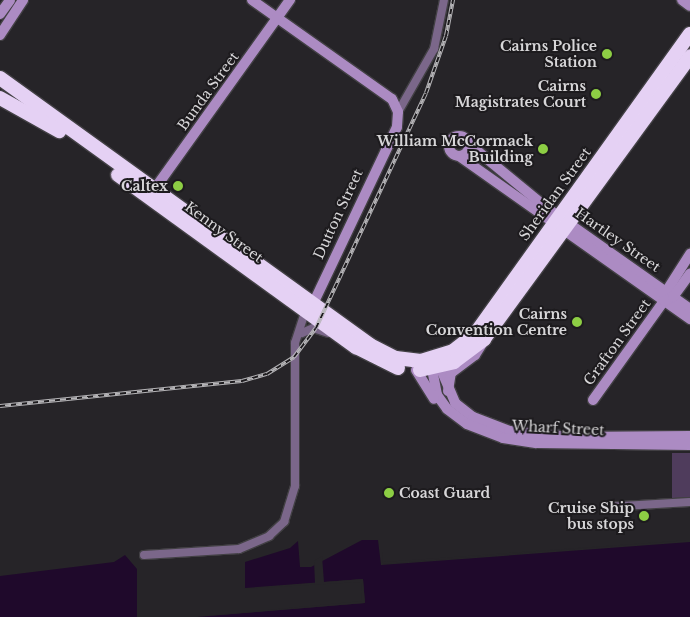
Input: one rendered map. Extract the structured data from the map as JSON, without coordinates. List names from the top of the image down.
{
  "streets": {
    "highway": ["Sheridan Street", "Kenny Street"],
    "street": [
      "Bunda Street",
      "Dutton Street",
      "Hartley Street",
      "Grafton Street",
      "Wharf Street"
    ]
  },
  "crossings": [
    ["Bunda Street", "Kenny Street"],
    ["Sheridan Street", "Kenny Street"],
    ["Sheridan Street", "Hartley Street"],
    ["Sheridan Street", "Wharf Street"],
    ["Dutton Street", "Kenny Street"],
    ["Kenny Street", "Wharf Street"],
    ["Hartley Street", "Grafton Street"]
  ],
  "places": [
    "Cairns Police Station",
    "Cairns Magistrates Court",
    "William McCormack Building",
    "Caltex",
    "Cairns Convention Centre",
    "Coast Guard",
    "Cruise Ship bus stops"
  ]
}
